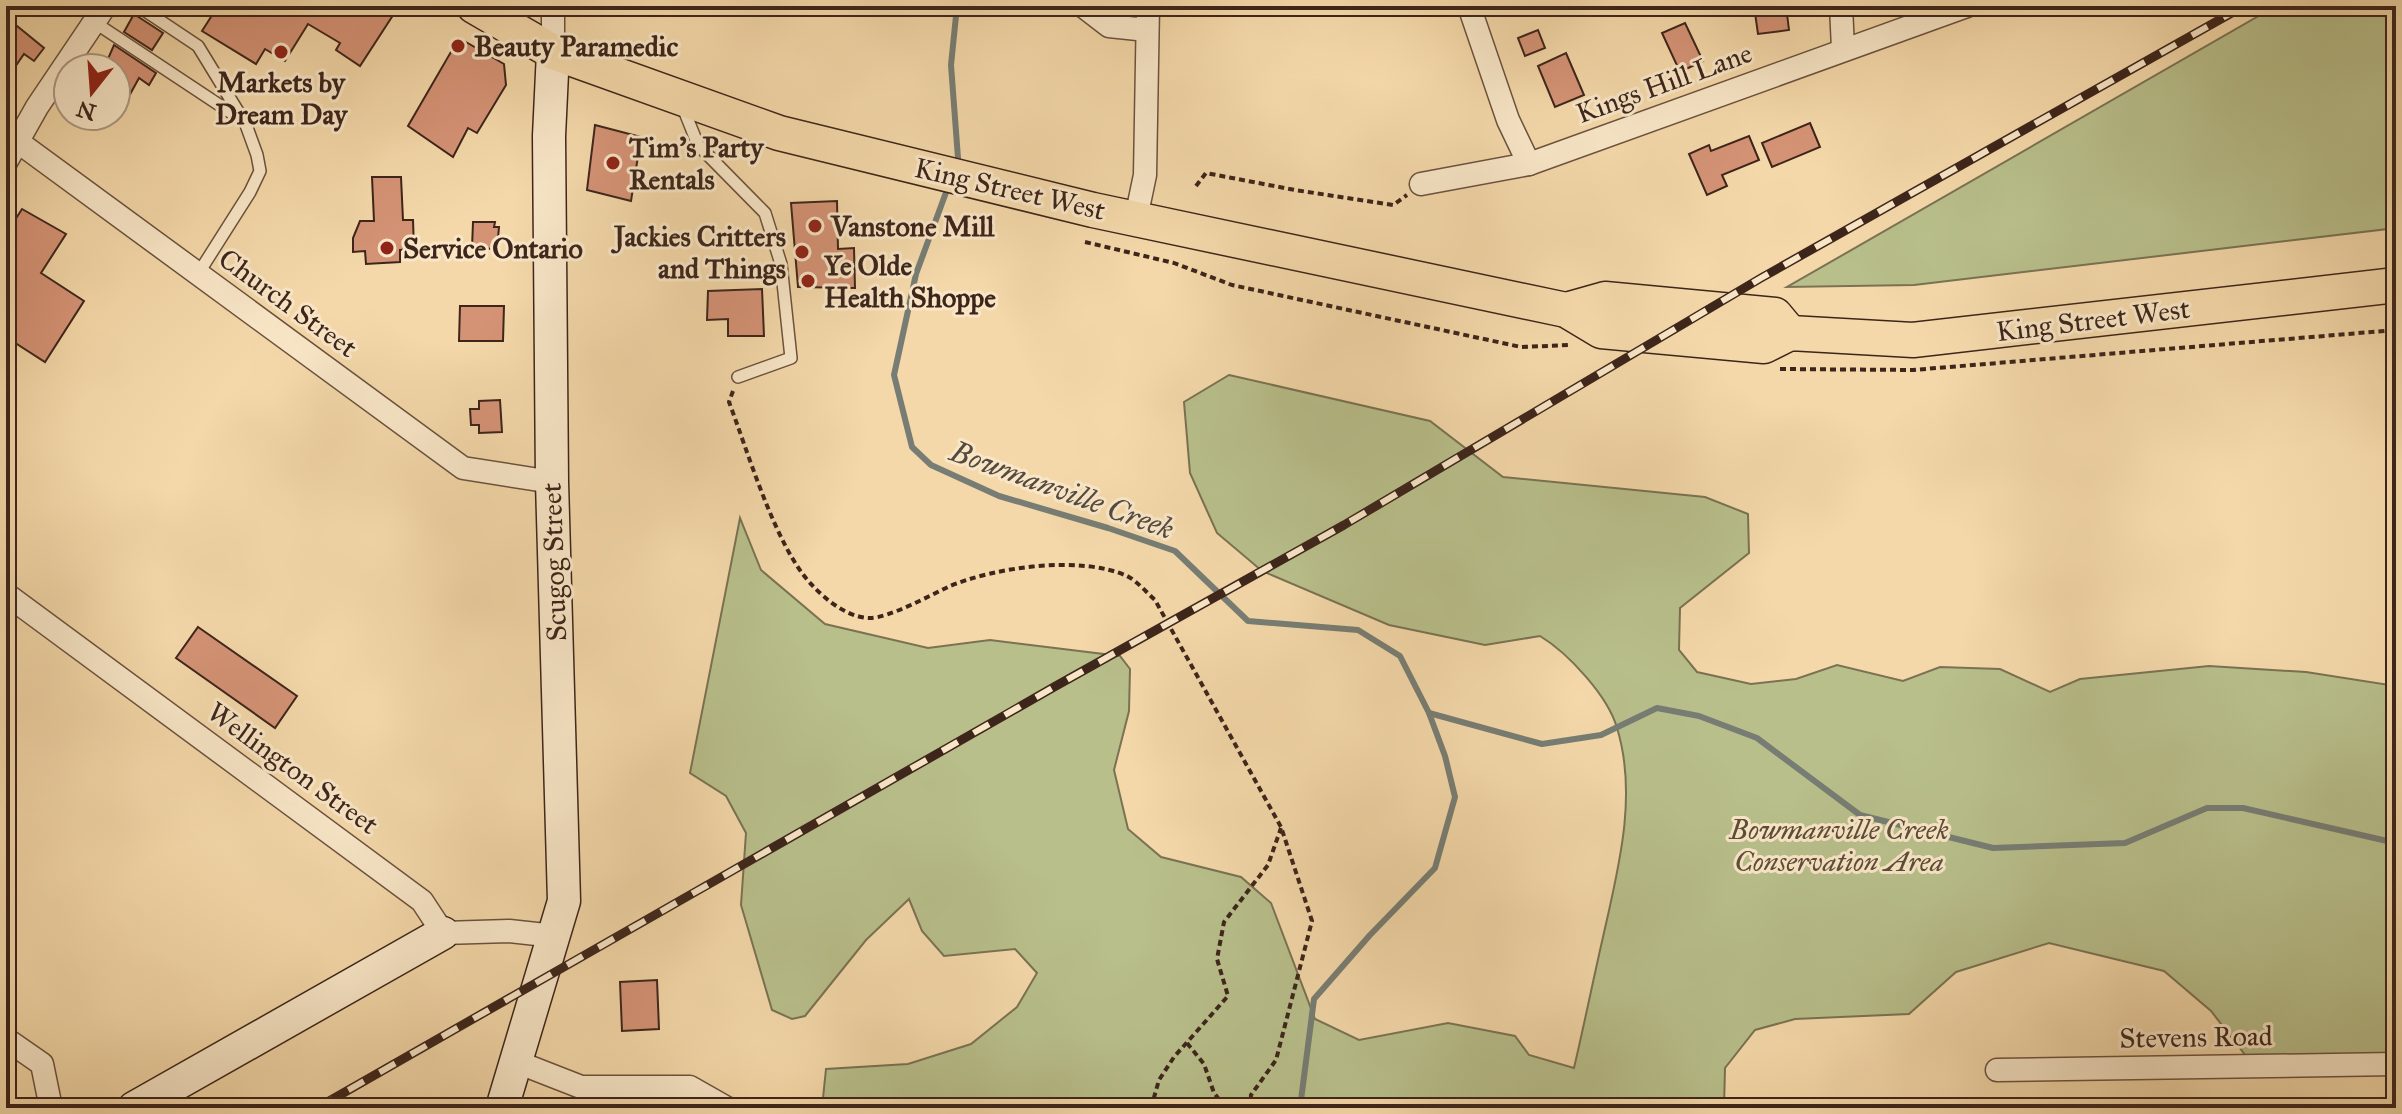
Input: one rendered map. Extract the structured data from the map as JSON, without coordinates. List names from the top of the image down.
{
  "streets": {
    "main road": ["King Street West"],
    "street": [
      "Kings Hill Lane",
      "Church Street",
      "Scugog Street",
      "Wellington Street",
      "Stevens Road"
    ]
  },
  "crossings": [
    ["King Street West", "Scugog Street"],
    ["Church Street", "Scugog Street"]
  ],
  "water": ["Bowmanville Creek"],
  "parks": ["Bowmanville Creek Conservation Area"],
  "places": [
    "Beauty Paramedic",
    "Markets by Dream Day",
    "Tim's Party Rentals",
    "Vanstone Mill",
    "Service Ontario",
    "Jackies Critters and Things",
    "Ye Olde Health Shoppe"
  ],
  "north": "bottom"
}
